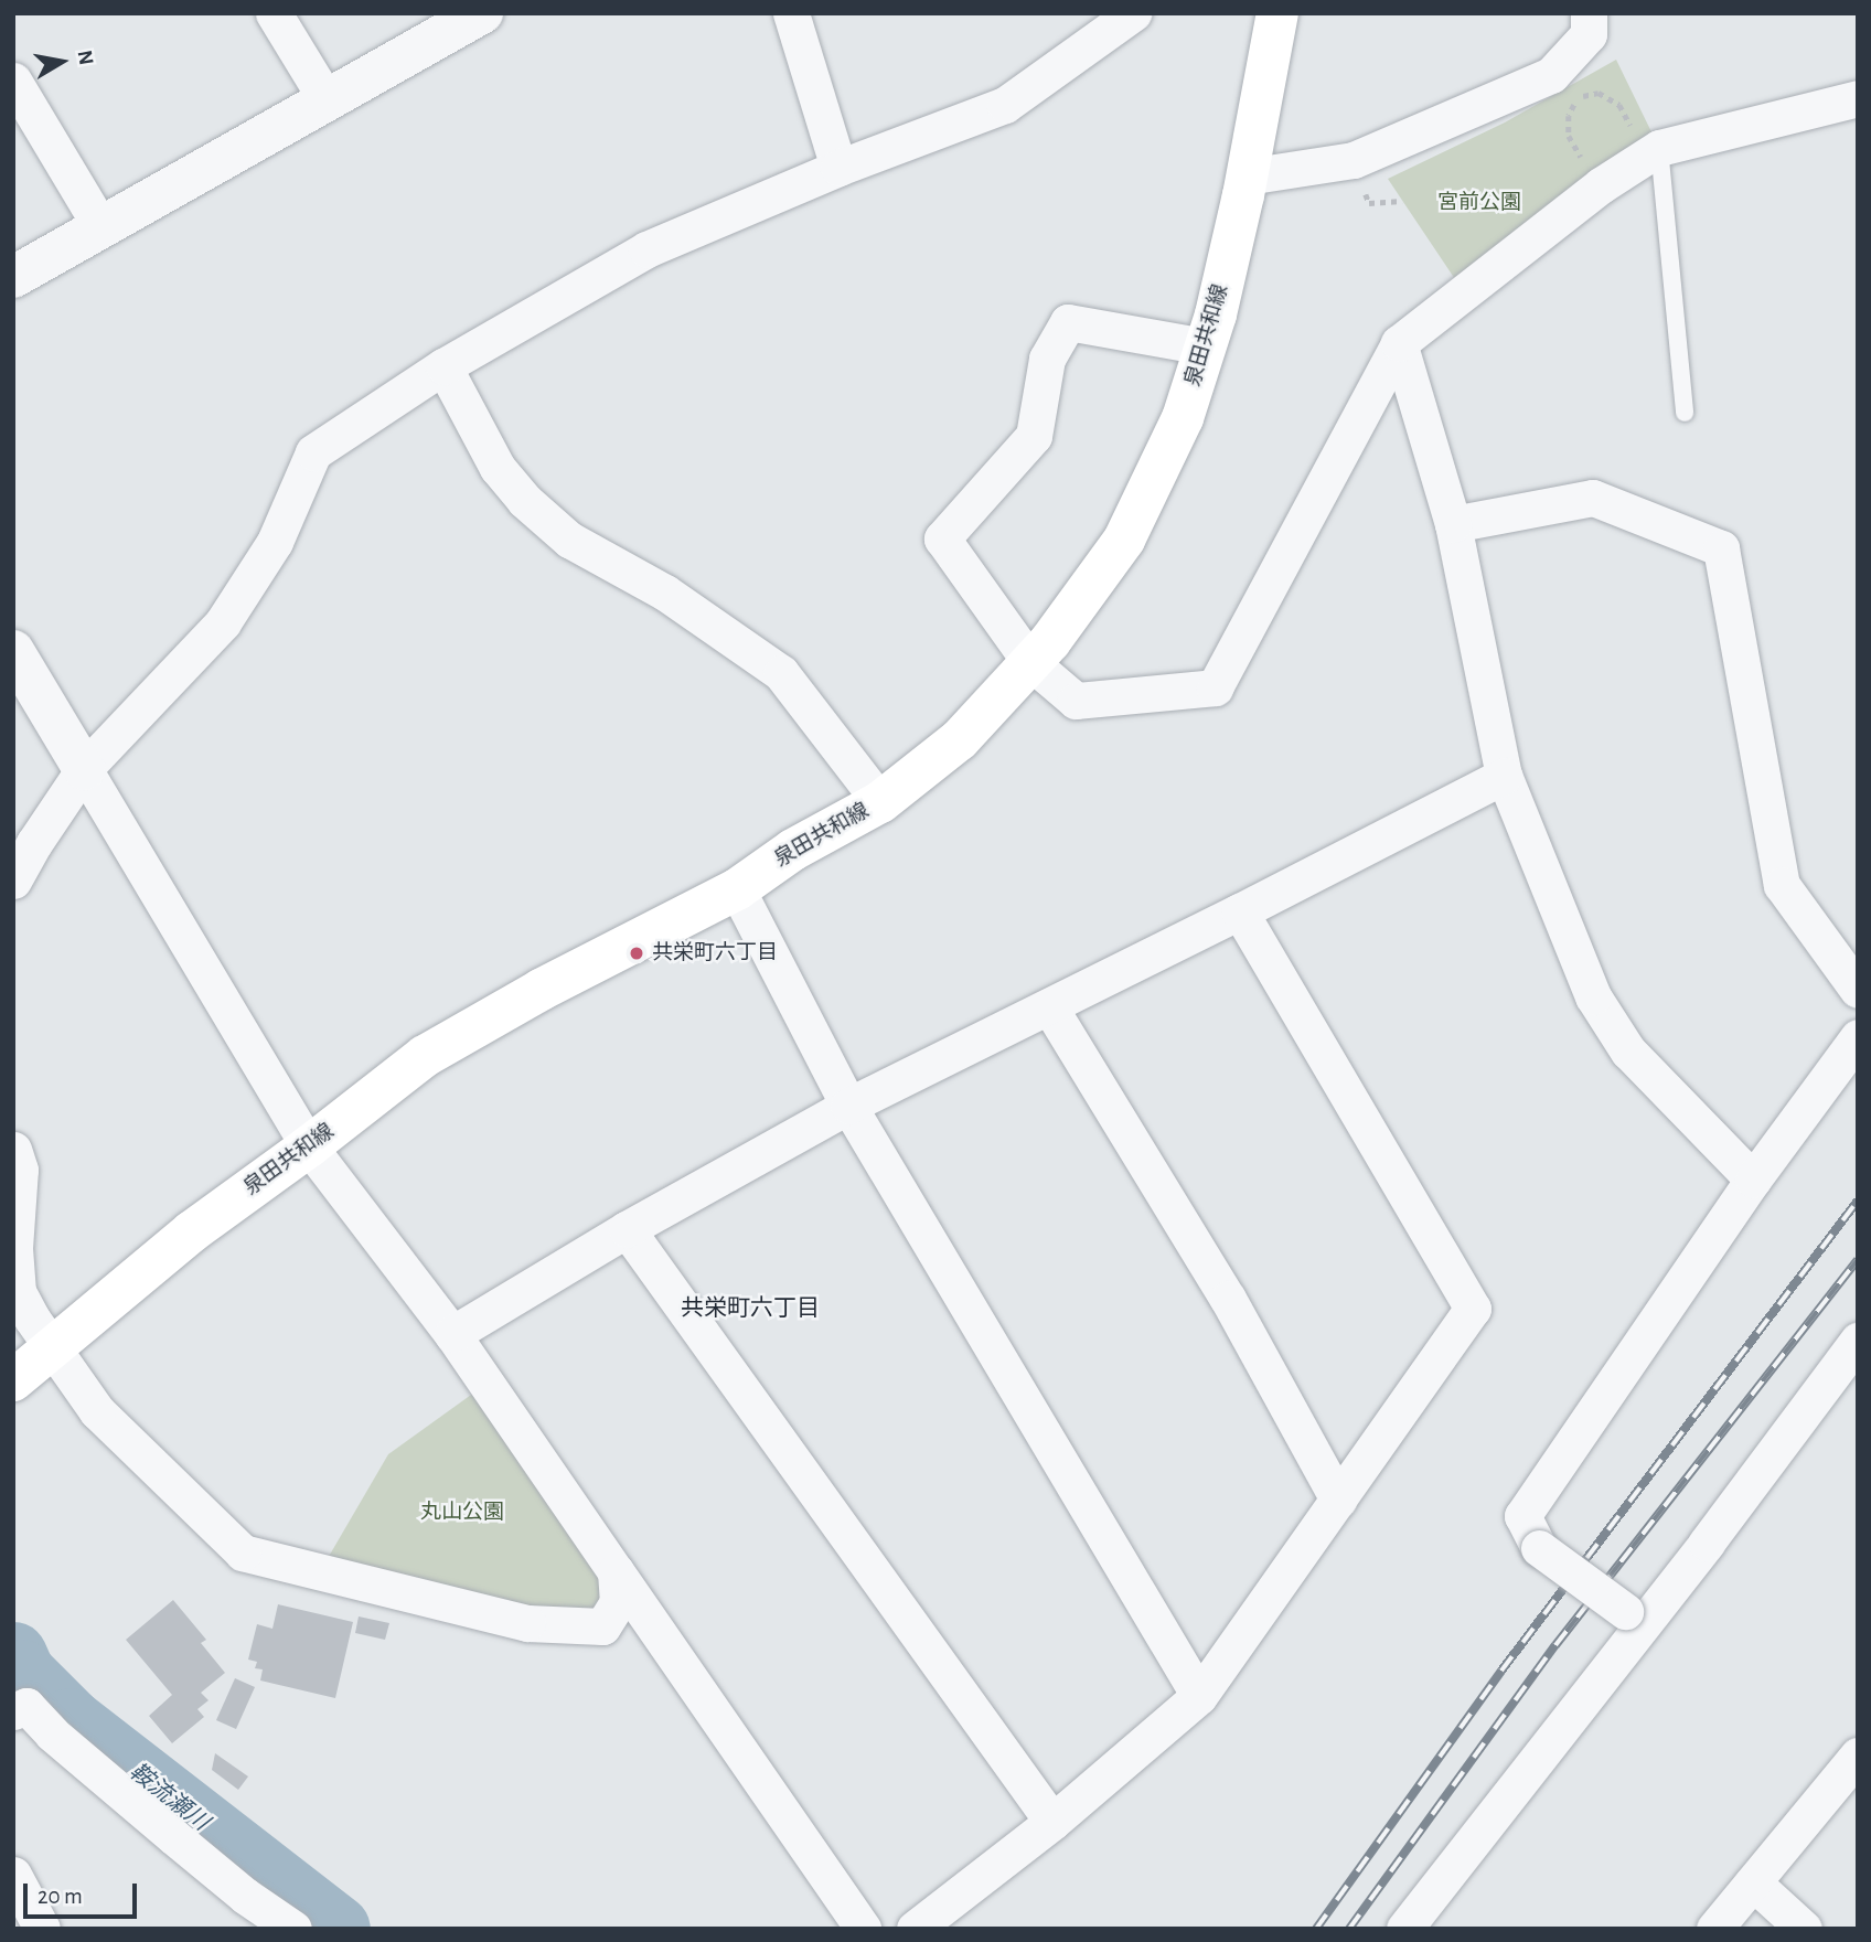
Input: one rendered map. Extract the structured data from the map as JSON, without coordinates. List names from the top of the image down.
{
  "streets": {
    "main road": ["泉田共和線"]
  },
  "districts": ["共栄町六丁目"],
  "water": ["鞍流瀬川"],
  "parks": ["宮前公園", "丸山公園"],
  "places": ["共栄町六丁目"],
  "scale_bar": "20 m",
  "north": "right"
}
